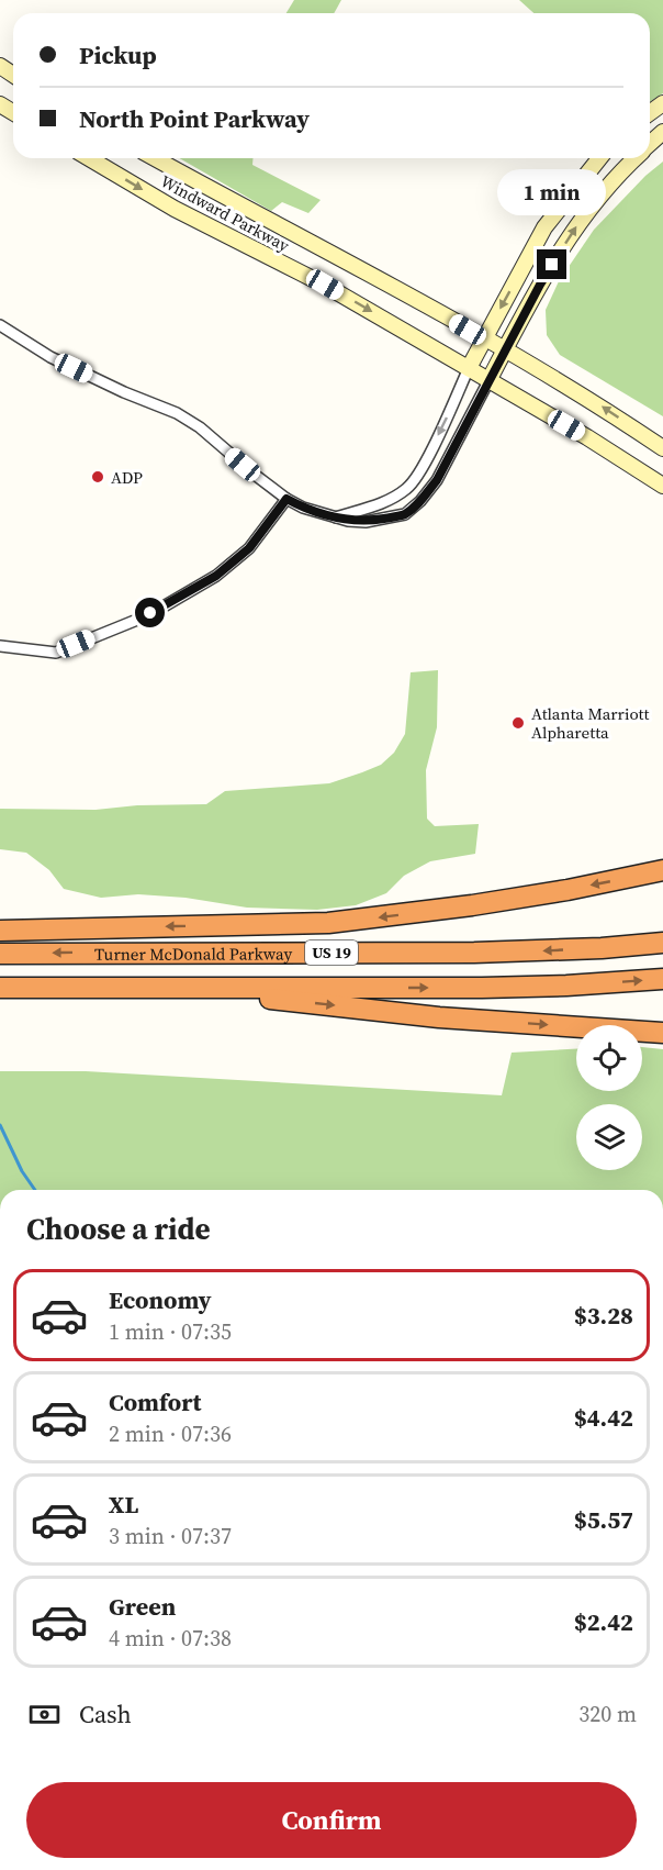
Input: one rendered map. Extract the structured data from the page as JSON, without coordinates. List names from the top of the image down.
{
  "streets": {
    "highway": ["Turner McDonald Parkway", "US 19"],
    "main road": ["Windward Parkway"]
  },
  "places": ["ADP", "Atlanta Marriott Alpharetta"],
  "page": {
    "banner": ["Pickup", "North Point Parkway"],
    "bubble": "1 min",
    "heading": "Choose a ride",
    "list": [
      {
        "name": "Economy",
        "note": "1 min · 07:35",
        "value": "$3.28"
      },
      {
        "name": "Comfort",
        "note": "2 min · 07:36",
        "value": "$4.42"
      },
      {
        "name": "XL",
        "note": "3 min · 07:37",
        "value": "$5.57"
      },
      {
        "name": "Green",
        "note": "4 min · 07:38",
        "value": "$2.42"
      }
    ],
    "pay": ["Cash", "320 m"],
    "buttons": "Confirm"
  }
}
